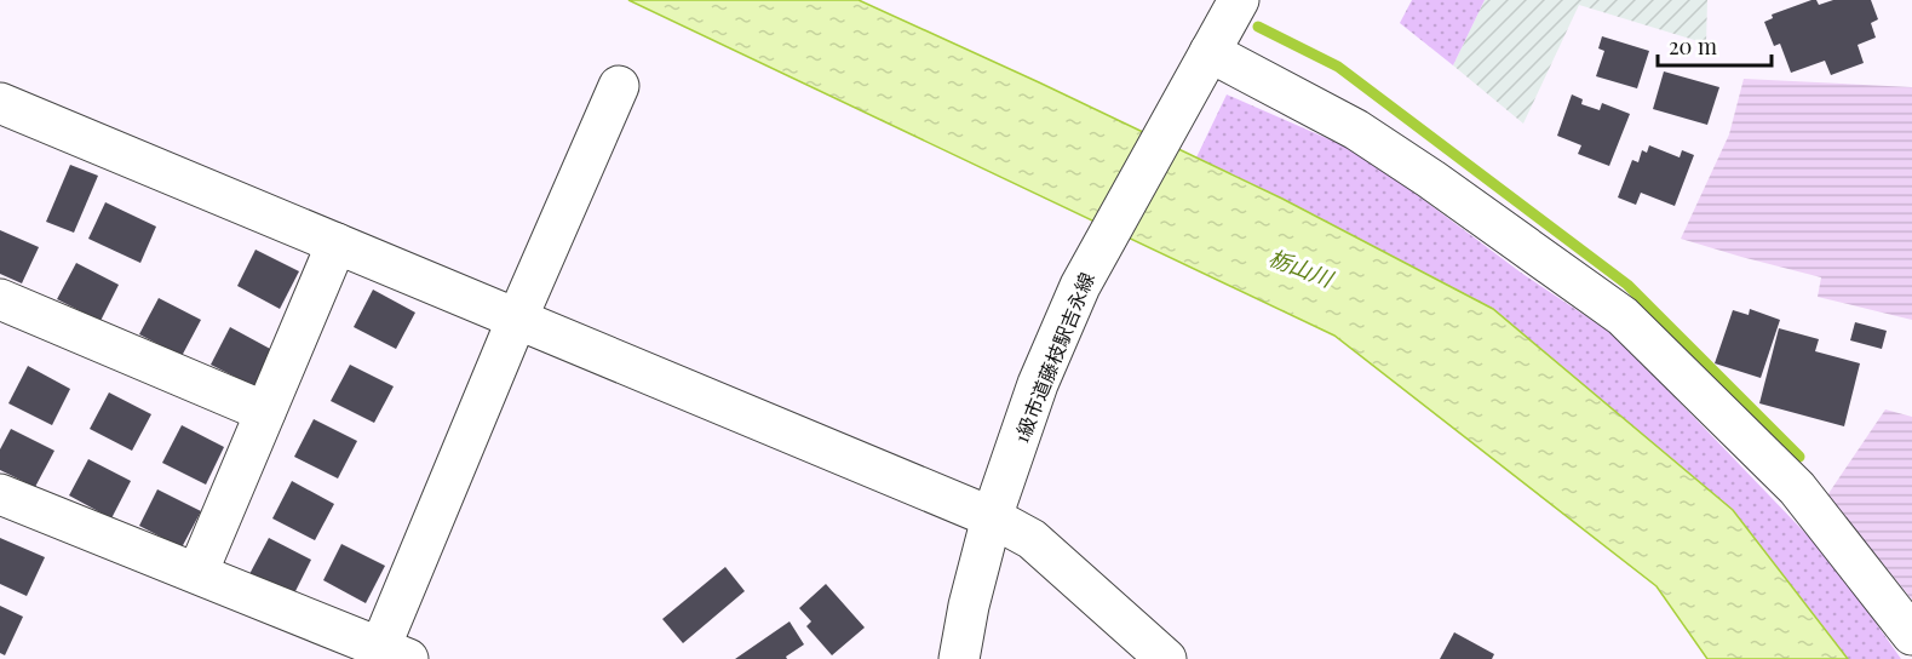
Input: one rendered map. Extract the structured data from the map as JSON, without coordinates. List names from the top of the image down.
{
  "streets": {
    "street": ["1級市道藤枝駅吉永線"]
  },
  "water": ["栃山川"],
  "scale_bar": "20 m"
}
